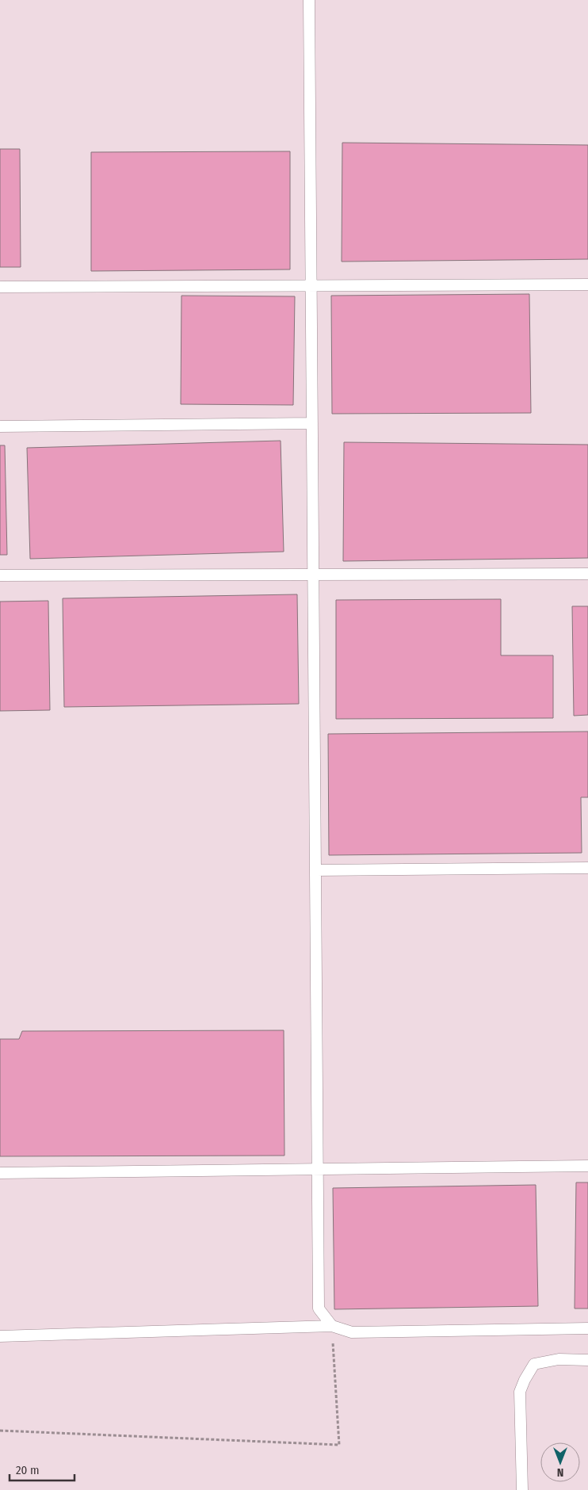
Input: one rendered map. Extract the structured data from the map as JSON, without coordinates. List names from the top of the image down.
{
  "scale_bar": "20 m",
  "north": "bottom"
}
